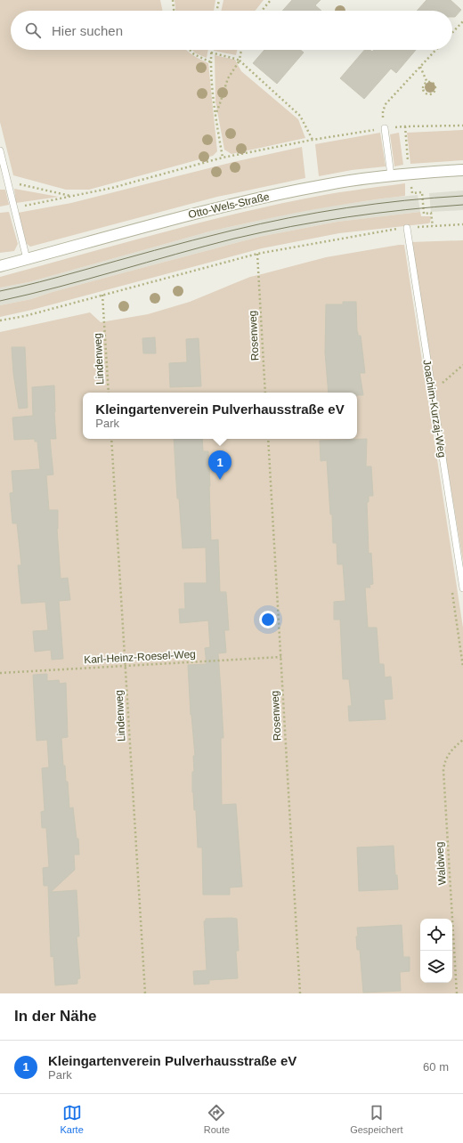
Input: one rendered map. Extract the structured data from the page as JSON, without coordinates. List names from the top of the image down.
{
  "streets": {
    "street": ["Otto-Wels-Straße"],
    "lane": ["Joachim-Kurzaj-Weg"],
    "path": [
      "Rosenweg",
      "Lindenweg",
      "Karl-Heinz-Roesel-Weg",
      "Waldweg"
    ]
  },
  "crossings": [
    ["Rosenweg", "Karl-Heinz-Roesel-Weg"],
    ["Lindenweg", "Karl-Heinz-Roesel-Weg"]
  ],
  "page": {
    "search": "Hier suchen",
    "popup": ["Kleingartenverein Pulverhausstraße eV", "Park"],
    "pins": "1",
    "heading": "In der Nähe",
    "list": [
      {
        "mark": "1",
        "name": "Kleingartenverein Pulverhausstraße eV",
        "note": "Park",
        "value": "60 m"
      }
    ],
    "nav": ["Karte", "Route", "Gespeichert"]
  }
}
